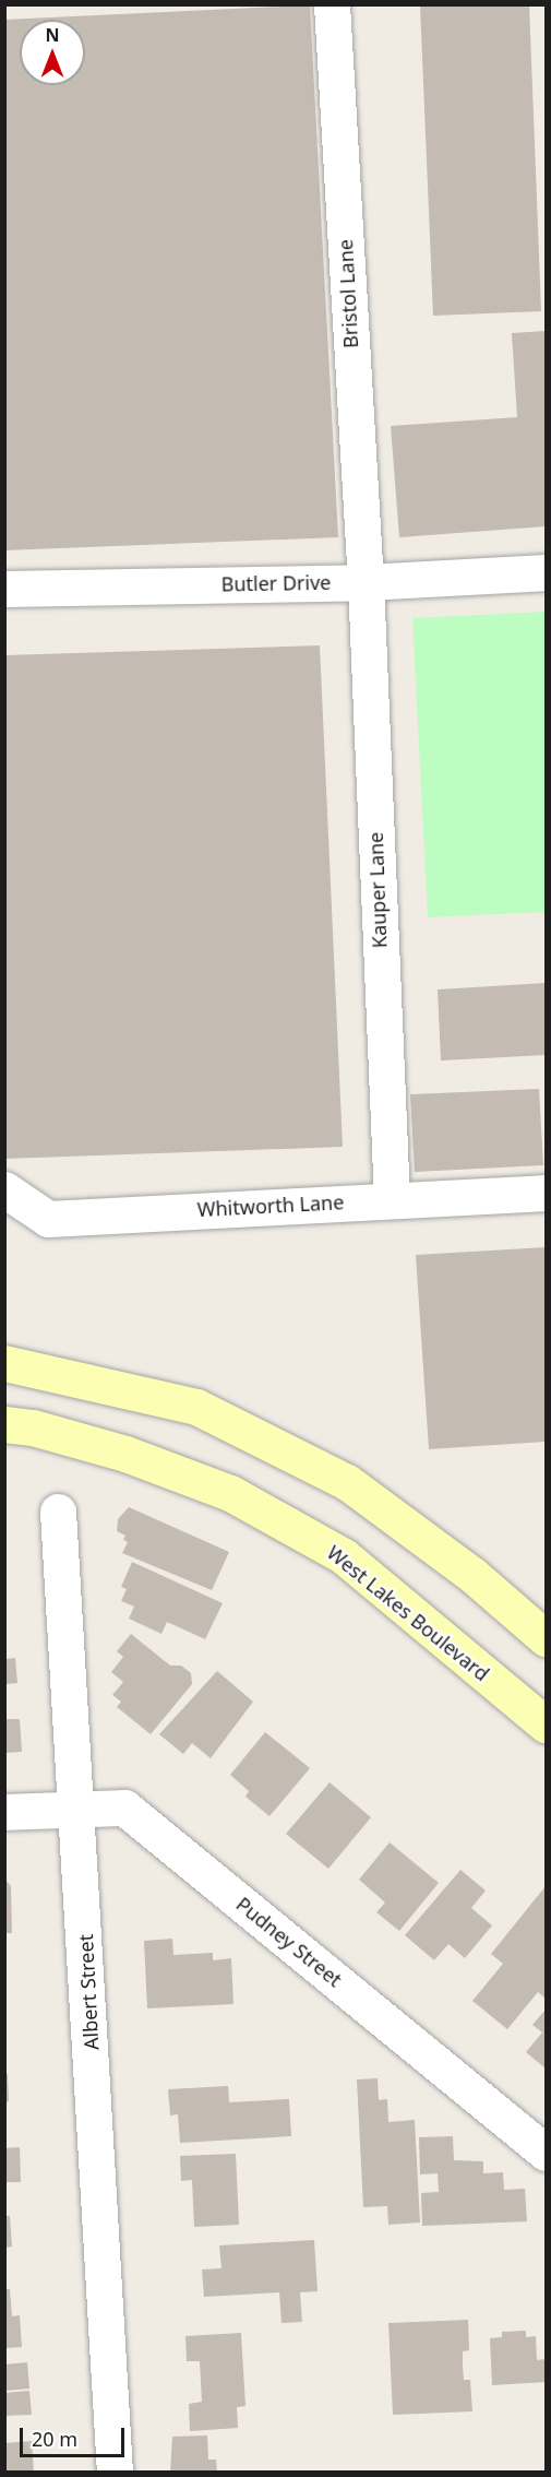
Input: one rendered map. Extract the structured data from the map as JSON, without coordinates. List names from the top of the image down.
{
  "streets": {
    "main road": ["West Lakes Boulevard"],
    "street": [
      "Bristol Lane",
      "Butler Drive",
      "Kauper Lane",
      "Whitworth Lane",
      "Pudney Street",
      "Albert Street"
    ]
  },
  "crossings": [
    ["Bristol Lane", "Butler Drive"],
    ["Bristol Lane", "Kauper Lane"],
    ["Butler Drive", "Kauper Lane"],
    ["Kauper Lane", "Whitworth Lane"],
    ["Pudney Street", "Albert Street"]
  ],
  "scale_bar": "20 m",
  "north": "top"
}
